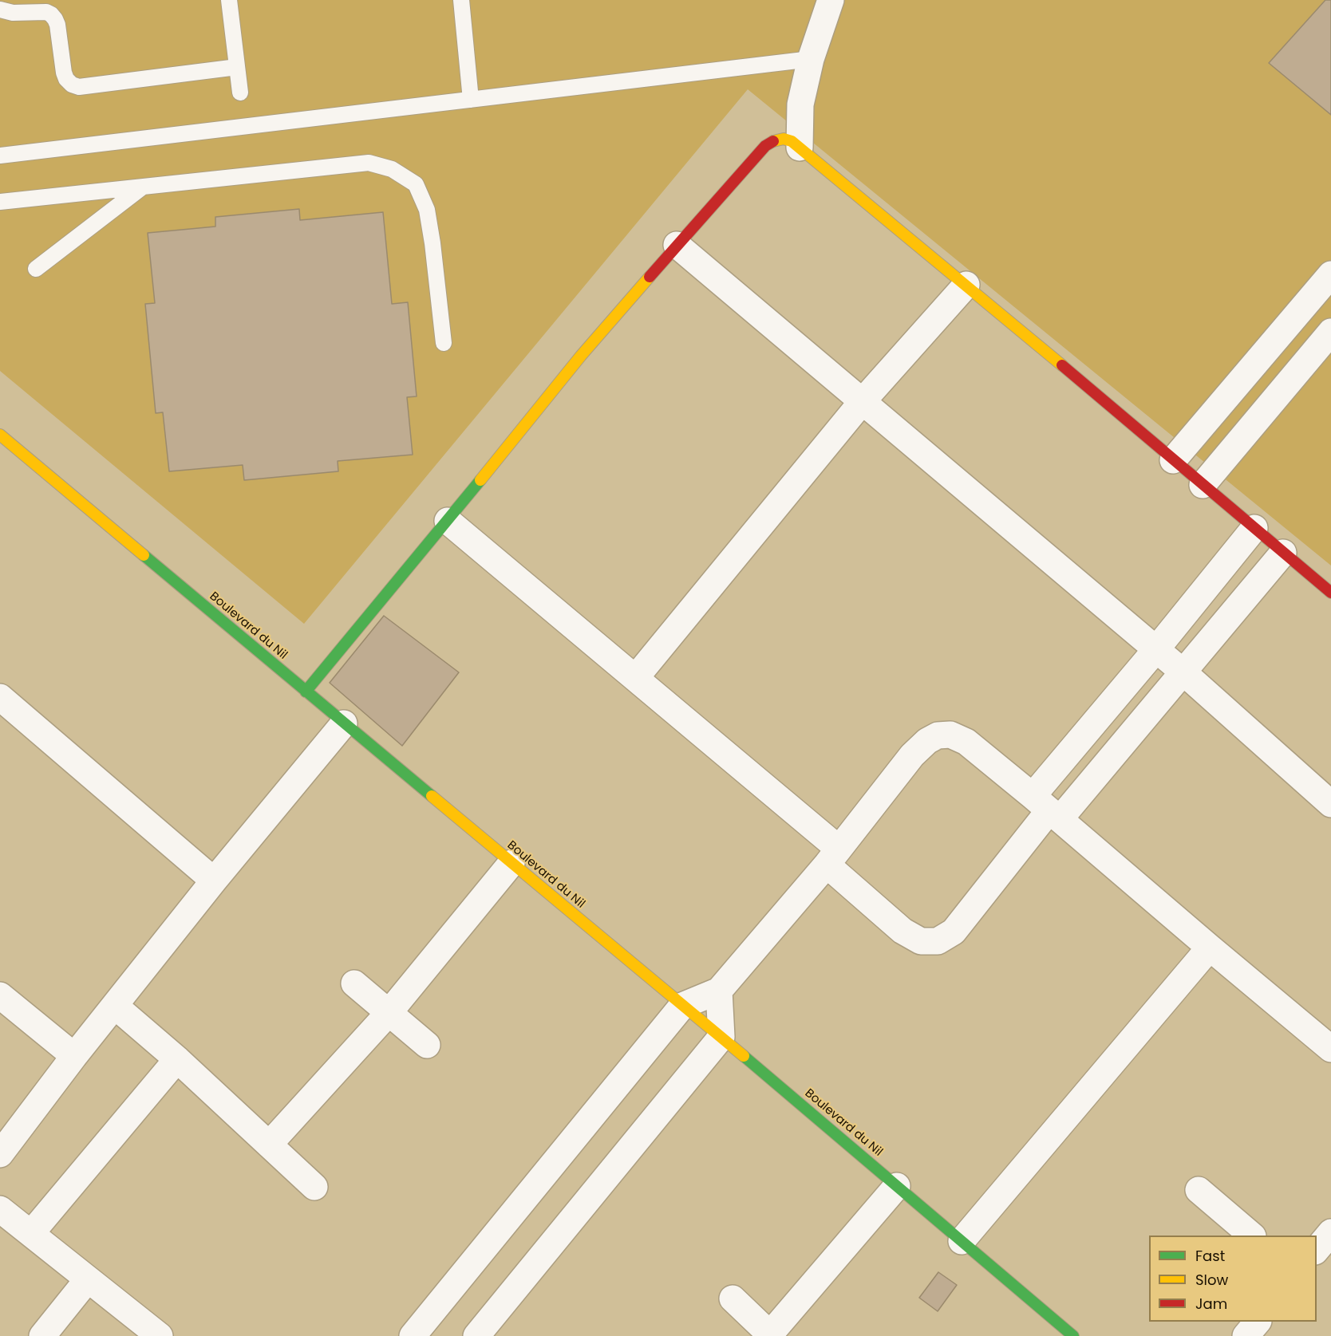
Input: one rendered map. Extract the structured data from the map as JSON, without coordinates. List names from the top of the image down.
{
  "streets": {
    "street": ["Boulevard du Nil"]
  },
  "legend": ["Fast", "Slow", "Jam"]
}
